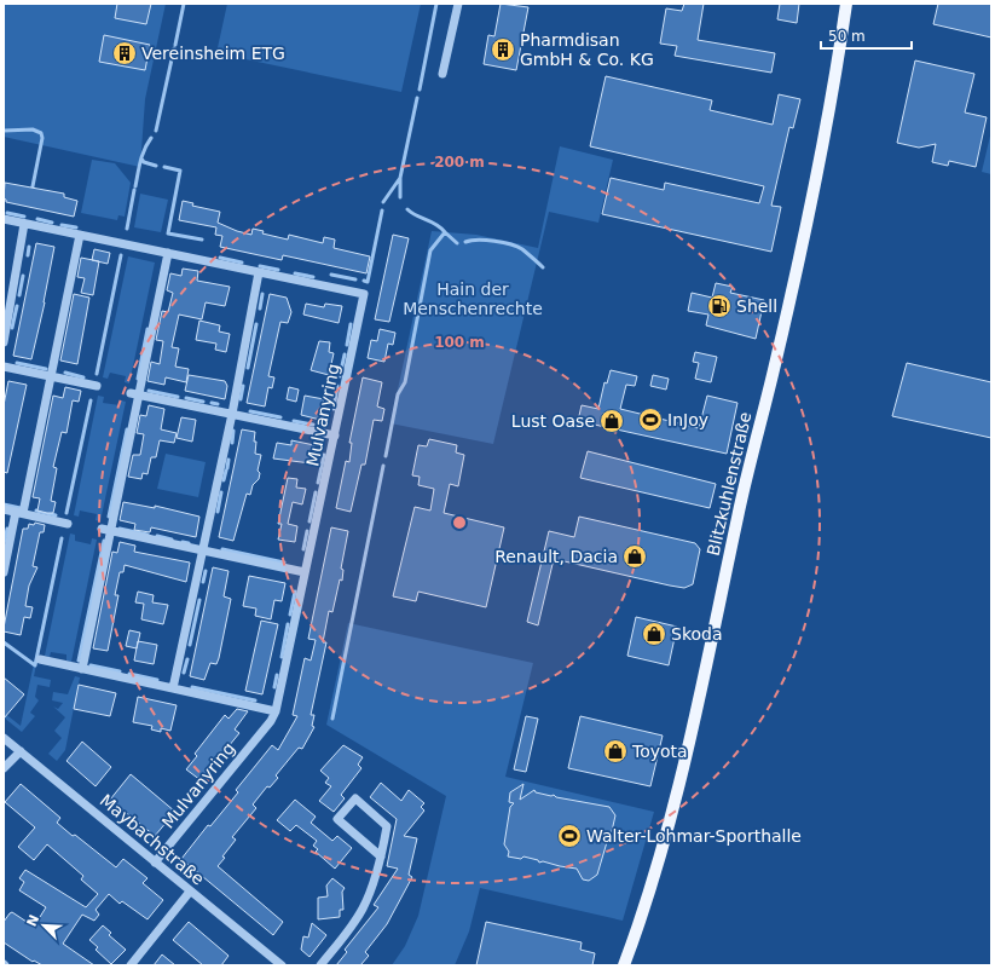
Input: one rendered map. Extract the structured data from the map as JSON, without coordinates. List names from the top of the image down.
{
  "streets": {
    "main road": ["Blitzkuhlenstraße"],
    "street": ["Mulvanyring", "Maybachstraße"]
  },
  "crossings": [
    ["Mulvanyring", "Maybachstraße"]
  ],
  "parks": ["Hain der Menschenrechte"],
  "places": {
    "building": ["Pharmdisan GmbH & Co. KG", "Vereinsheim ETG"],
    "fuel station": ["Shell"],
    "sports": ["InJoy", "Walter-Lohmar-Sporthalle"],
    "shop": [
      "Lust Oase",
      "Renault, Dacia",
      "Skoda",
      "Toyota"
    ]
  },
  "scale_bar": "50 m",
  "north": "top left",
  "rings": ["200 m", "100 m"]
}
